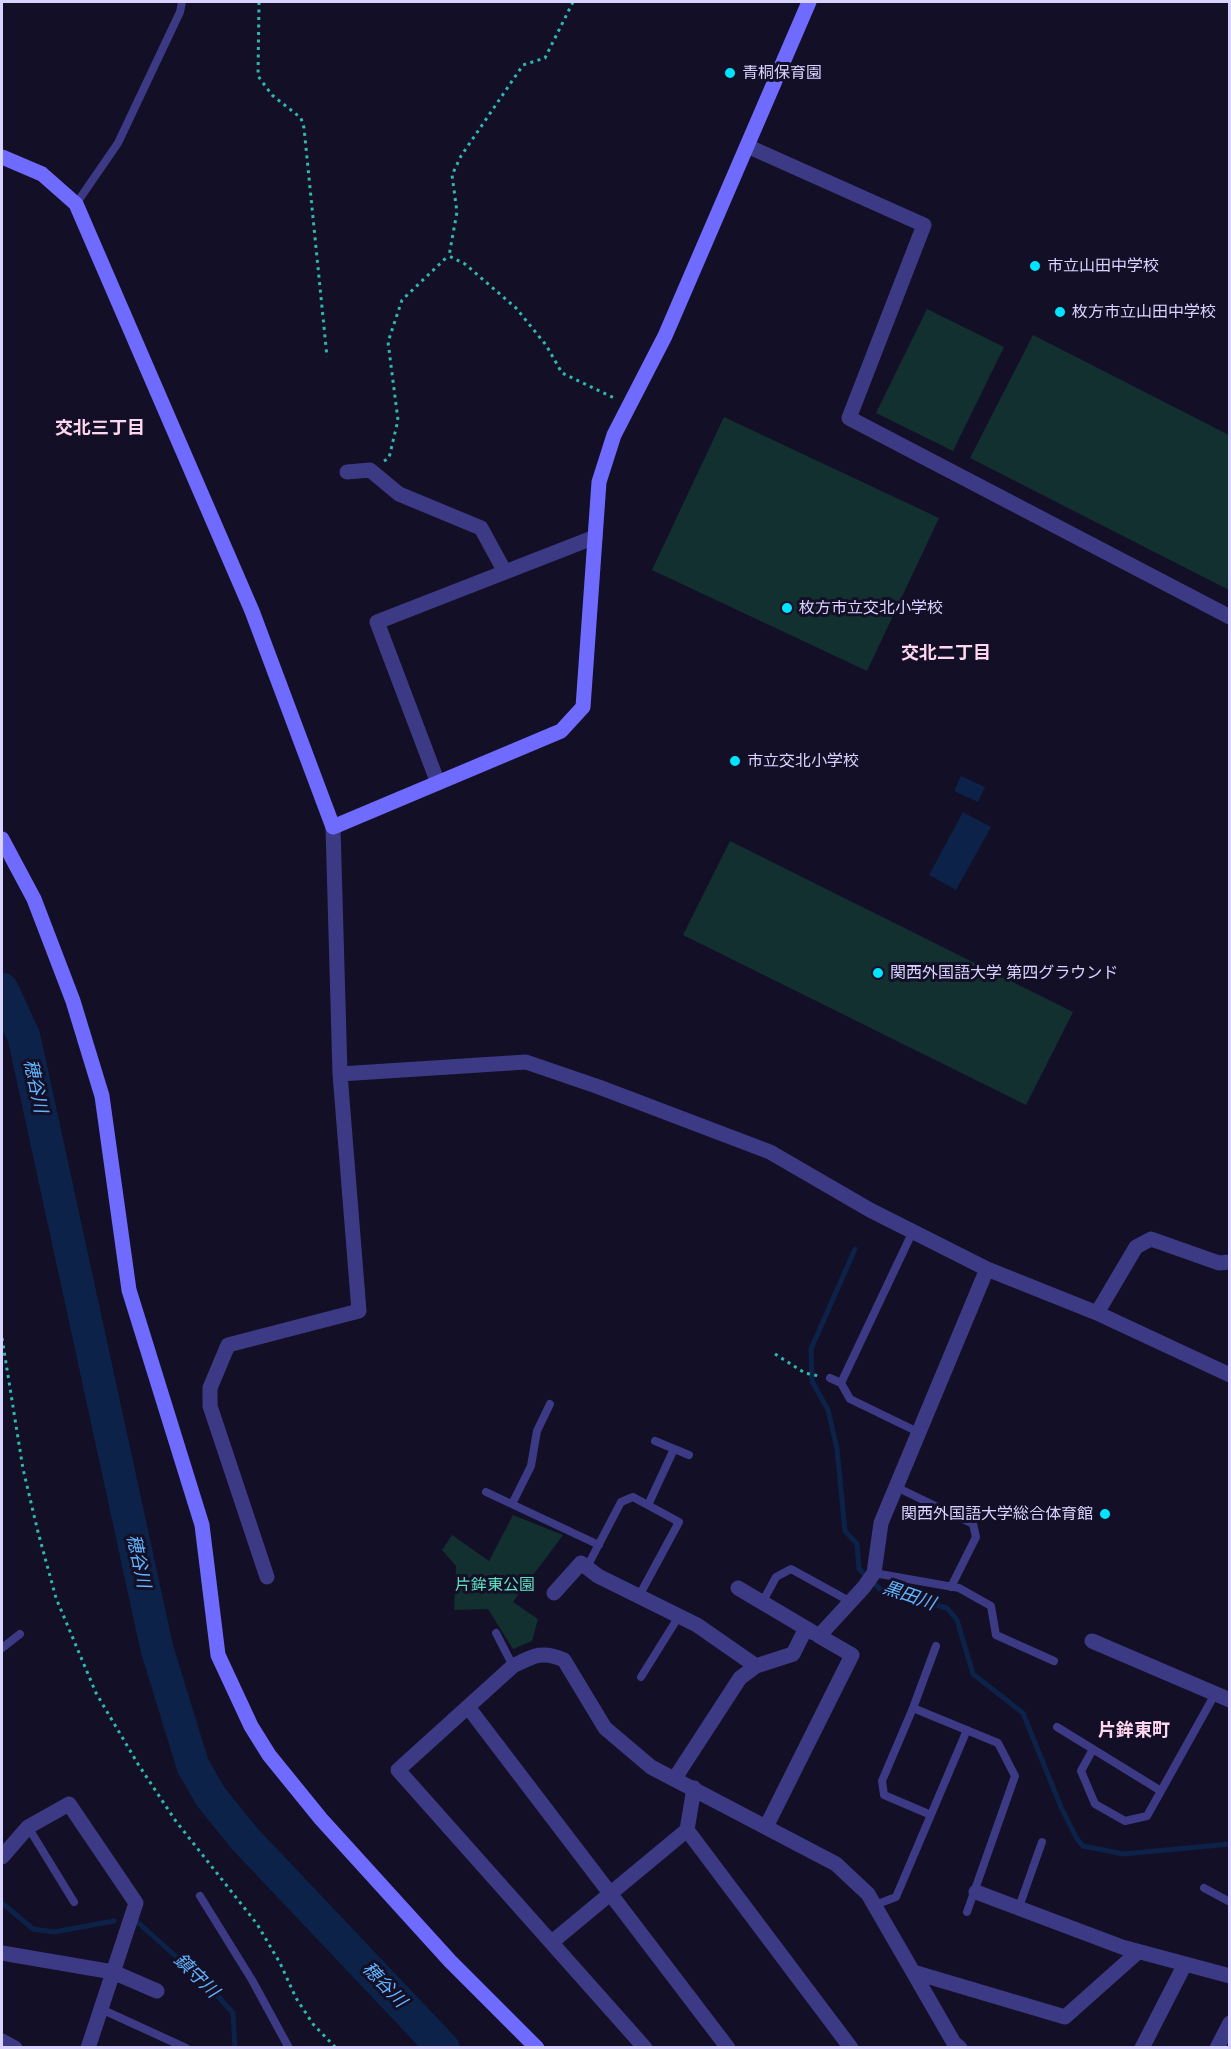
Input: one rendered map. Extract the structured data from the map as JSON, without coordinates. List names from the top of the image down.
{
  "districts": ["交北三丁目", "交北二丁目", "片鉾東町"],
  "water": ["穂谷川", "黒田川", "鎮守川"],
  "parks": ["片鉾東公園"],
  "places": [
    "青桐保育園",
    "市立山田中学校",
    "枚方市立山田中学校",
    "枚方市立交北小学校",
    "市立交北小学校",
    "関西外国語大学 第四グラウンド",
    "関西外国語大学総合体育館"
  ]
}
